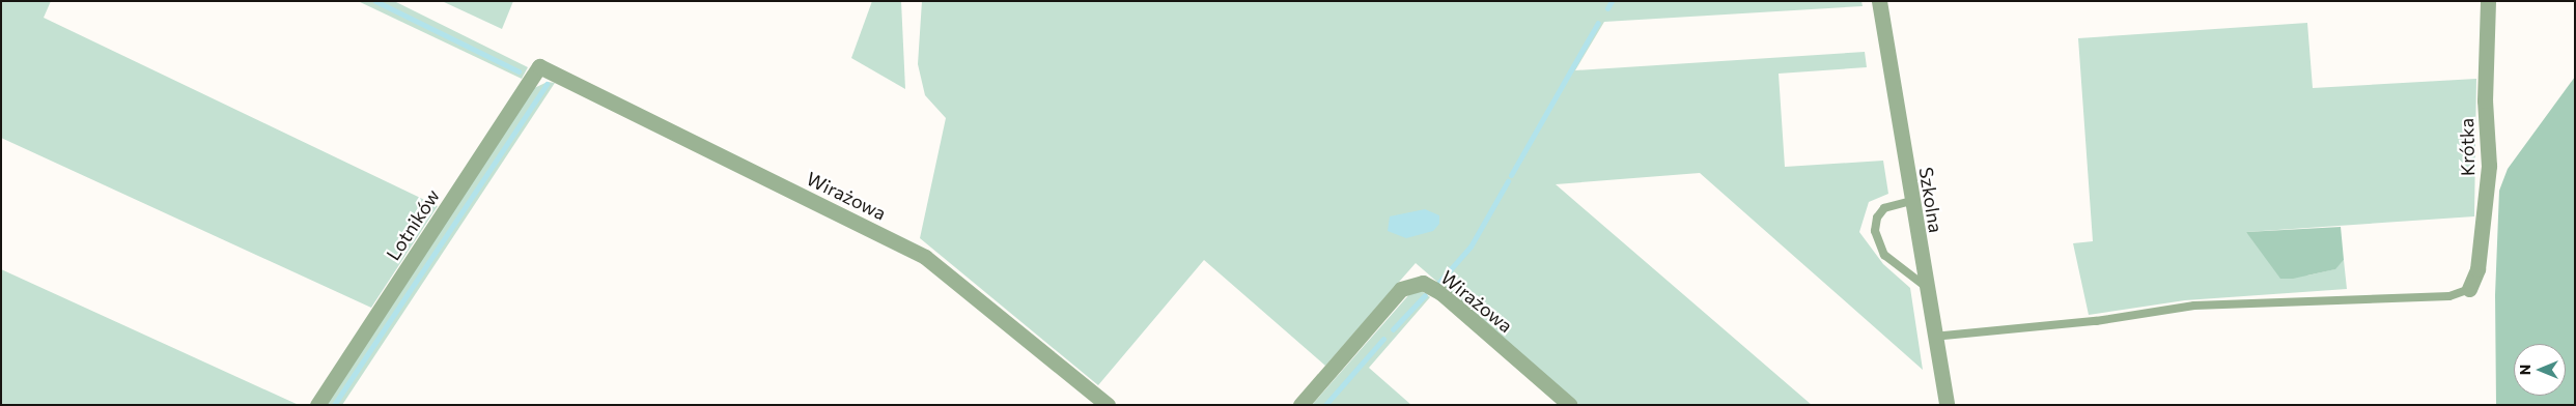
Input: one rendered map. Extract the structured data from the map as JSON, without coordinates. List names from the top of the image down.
{
  "streets": {
    "street": [
      "Krótka",
      "Wirażowa",
      "Szkolna",
      "Lotników"
    ]
  },
  "crossings": [
    ["Wirażowa", "Lotników"]
  ],
  "north": "left"
}
